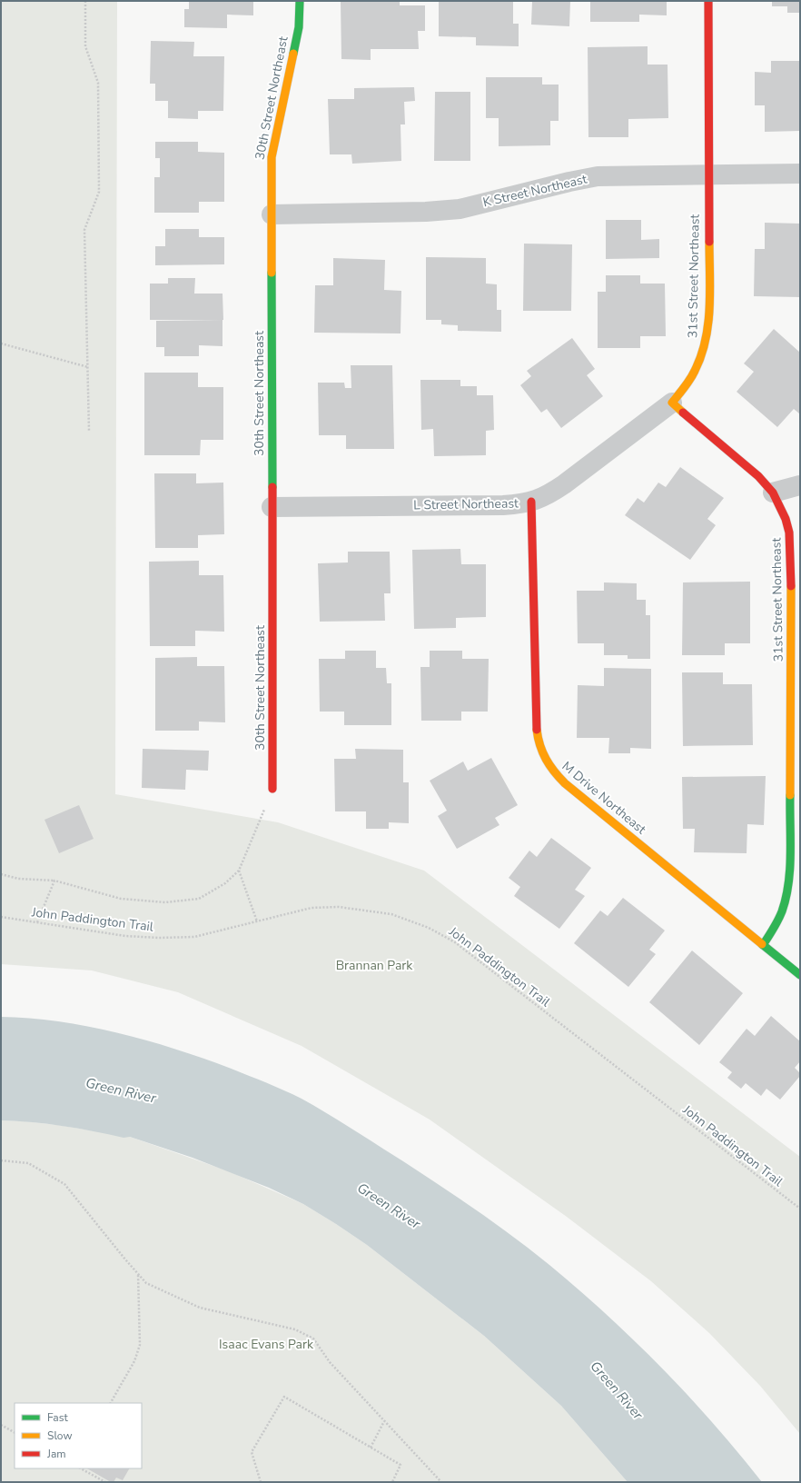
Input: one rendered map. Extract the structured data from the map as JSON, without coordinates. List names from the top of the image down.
{
  "streets": {
    "street": [
      "30th Street Northeast",
      "K Street Northeast",
      "31st Street Northeast",
      "L Street Northeast",
      "M Drive Northeast"
    ],
    "path": ["John Paddington Trail"]
  },
  "crossings": [
    ["30th Street Northeast", "K Street Northeast"],
    ["30th Street Northeast", "L Street Northeast"],
    ["K Street Northeast", "31st Street Northeast"],
    ["31st Street Northeast", "L Street Northeast"],
    ["31st Street Northeast", "M Drive Northeast"],
    ["L Street Northeast", "M Drive Northeast"]
  ],
  "water": ["Green River"],
  "parks": ["Brannan Park", "Isaac Evans Park"],
  "legend": ["Fast", "Slow", "Jam"]
}
